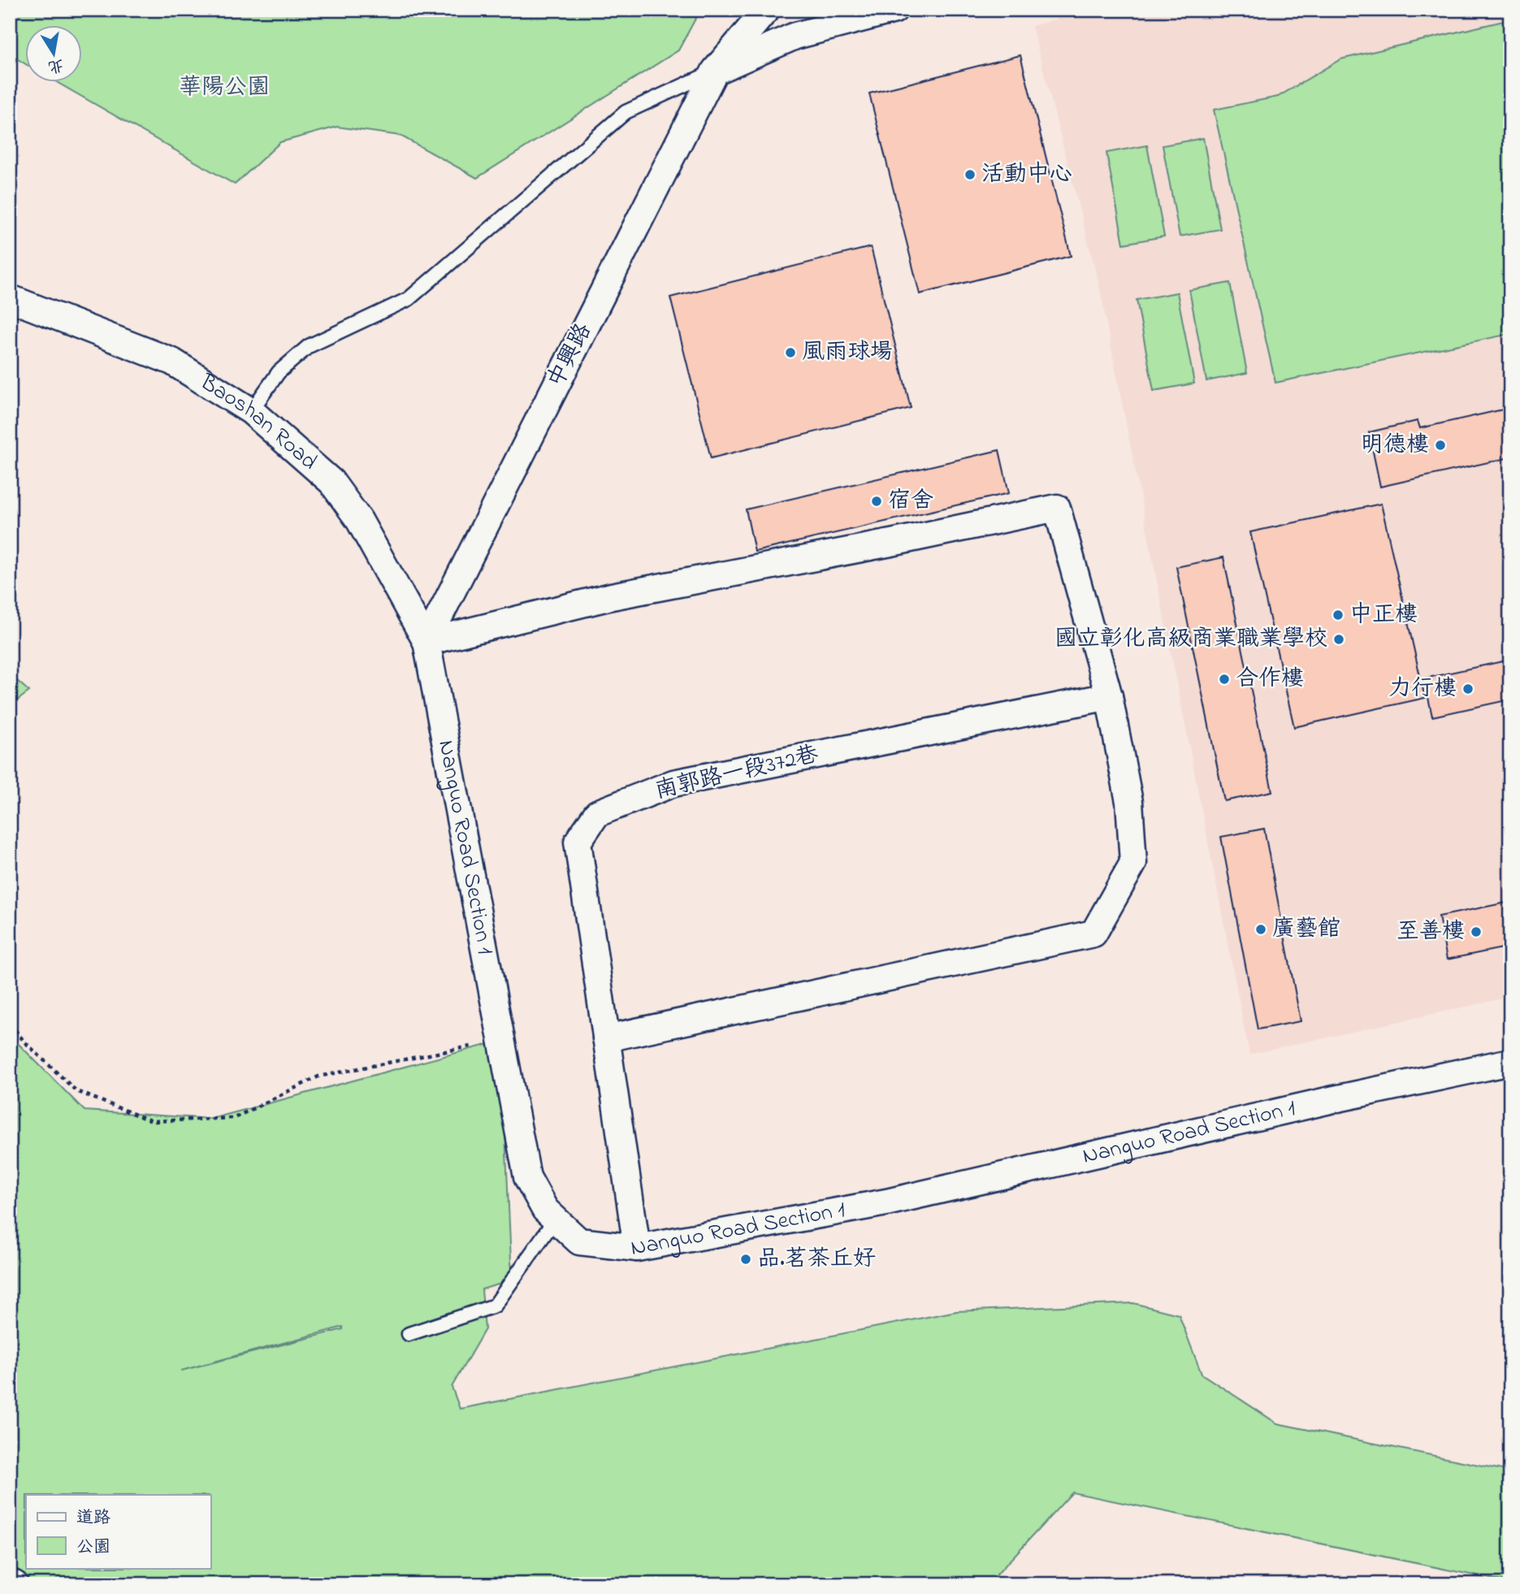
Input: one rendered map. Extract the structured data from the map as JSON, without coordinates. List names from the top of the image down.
{
  "streets": {
    "street": [
      "中興路",
      "Baoshan Road",
      "南郭路一段372巷",
      "Nanguo Road Section 1"
    ]
  },
  "crossings": [
    ["中興路", "Baoshan Road"],
    ["中興路", "Nanguo Road Section 1"],
    ["Baoshan Road", "Nanguo Road Section 1"],
    ["南郭路一段372巷", "Nanguo Road Section 1"]
  ],
  "parks": ["華陽公園"],
  "places": [
    "活動中心",
    "風雨球場",
    "明德樓",
    "宿舍",
    "中正樓",
    "國立彰化高級商業職業學校",
    "合作樓",
    "力行樓",
    "廣藝館",
    "至善樓",
    "品.茗茶丘好"
  ],
  "legend": ["道路", "公園"],
  "north": "bottom"
}
